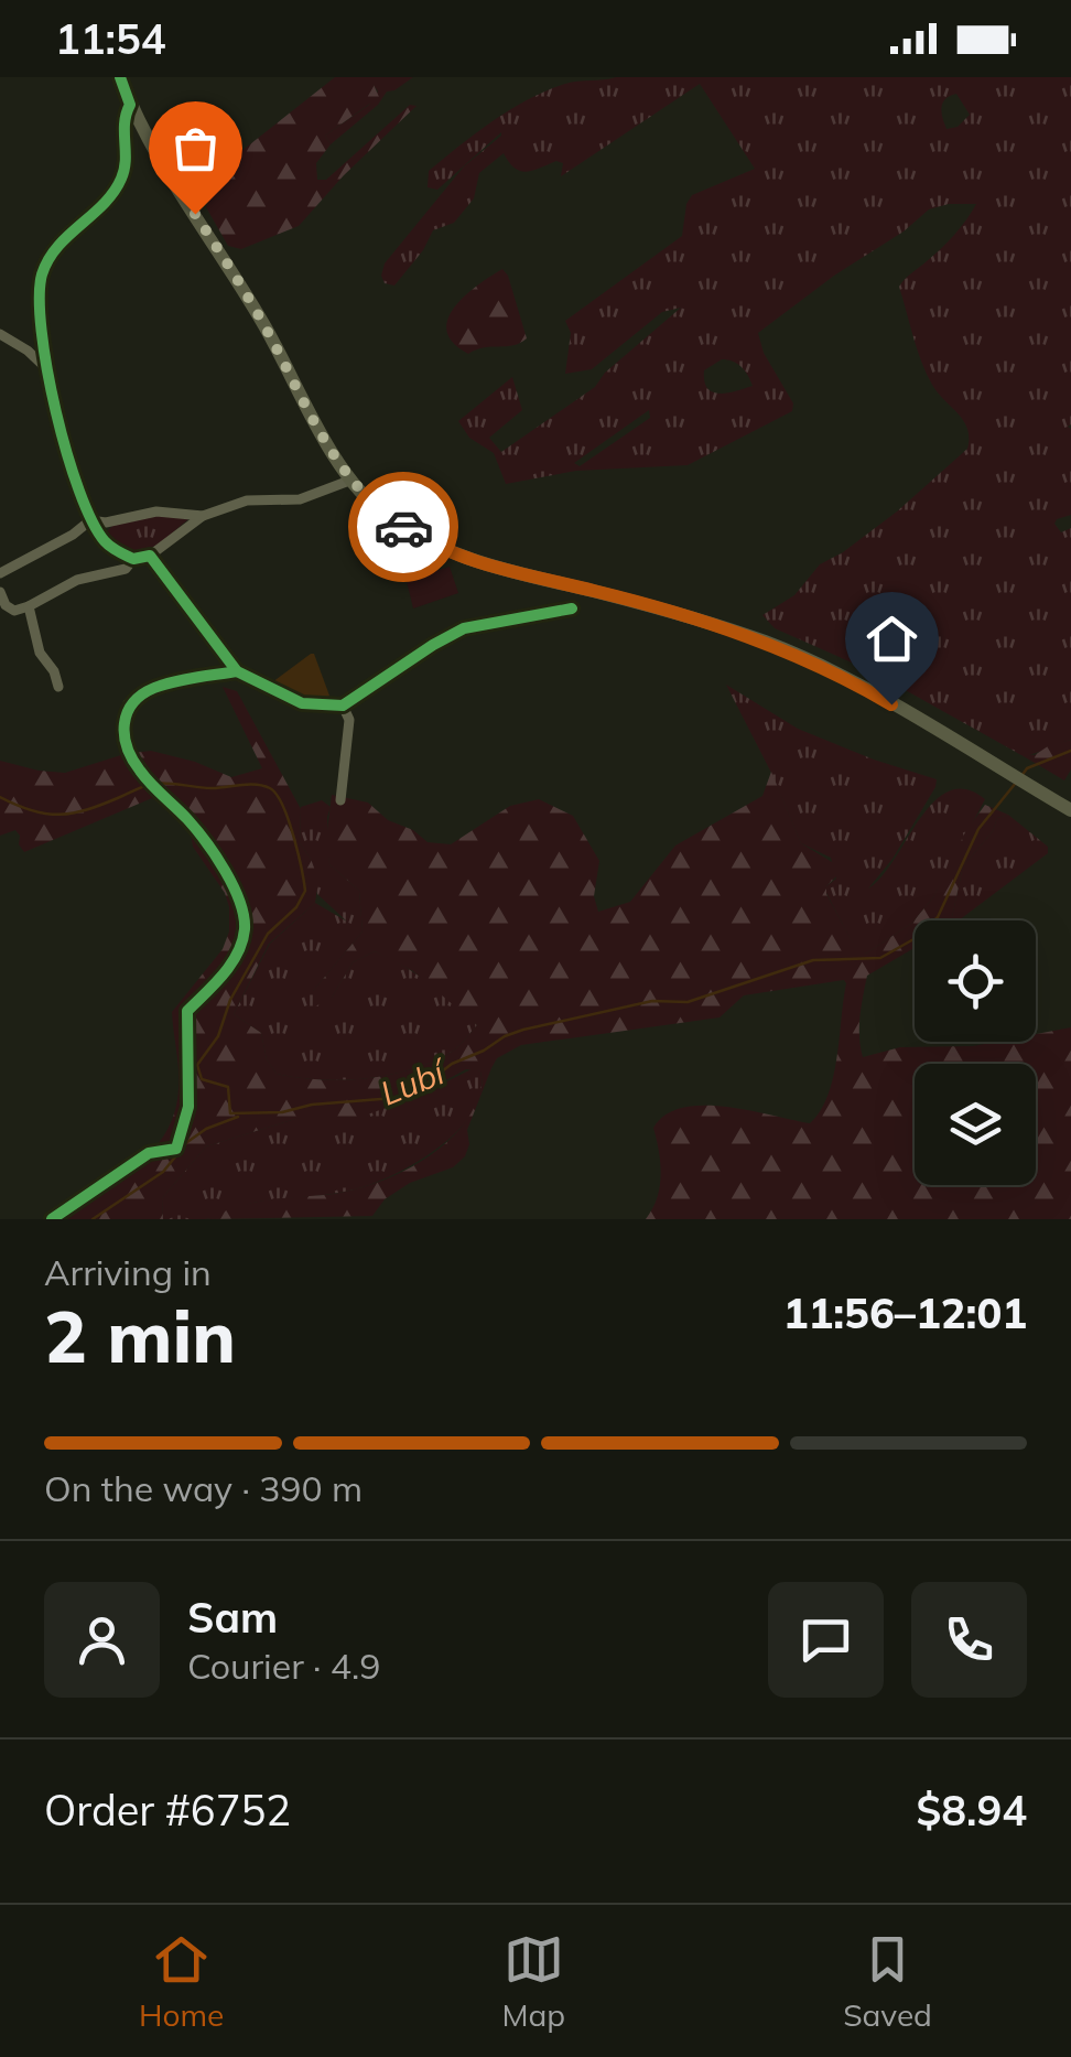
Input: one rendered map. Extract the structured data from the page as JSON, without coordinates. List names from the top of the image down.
{
  "water": ["Lubí"],
  "page": {
    "status": "11:54",
    "heading": ["2 min", "Arriving in", "11:56–12:01"],
    "panel": [
      "Sam",
      "Courier · 4.9",
      "Order #6752",
      "$8.94"
    ],
    "bar": "On the way · 390 m",
    "tabs": ["Home", "Map", "Saved"]
  }
}
